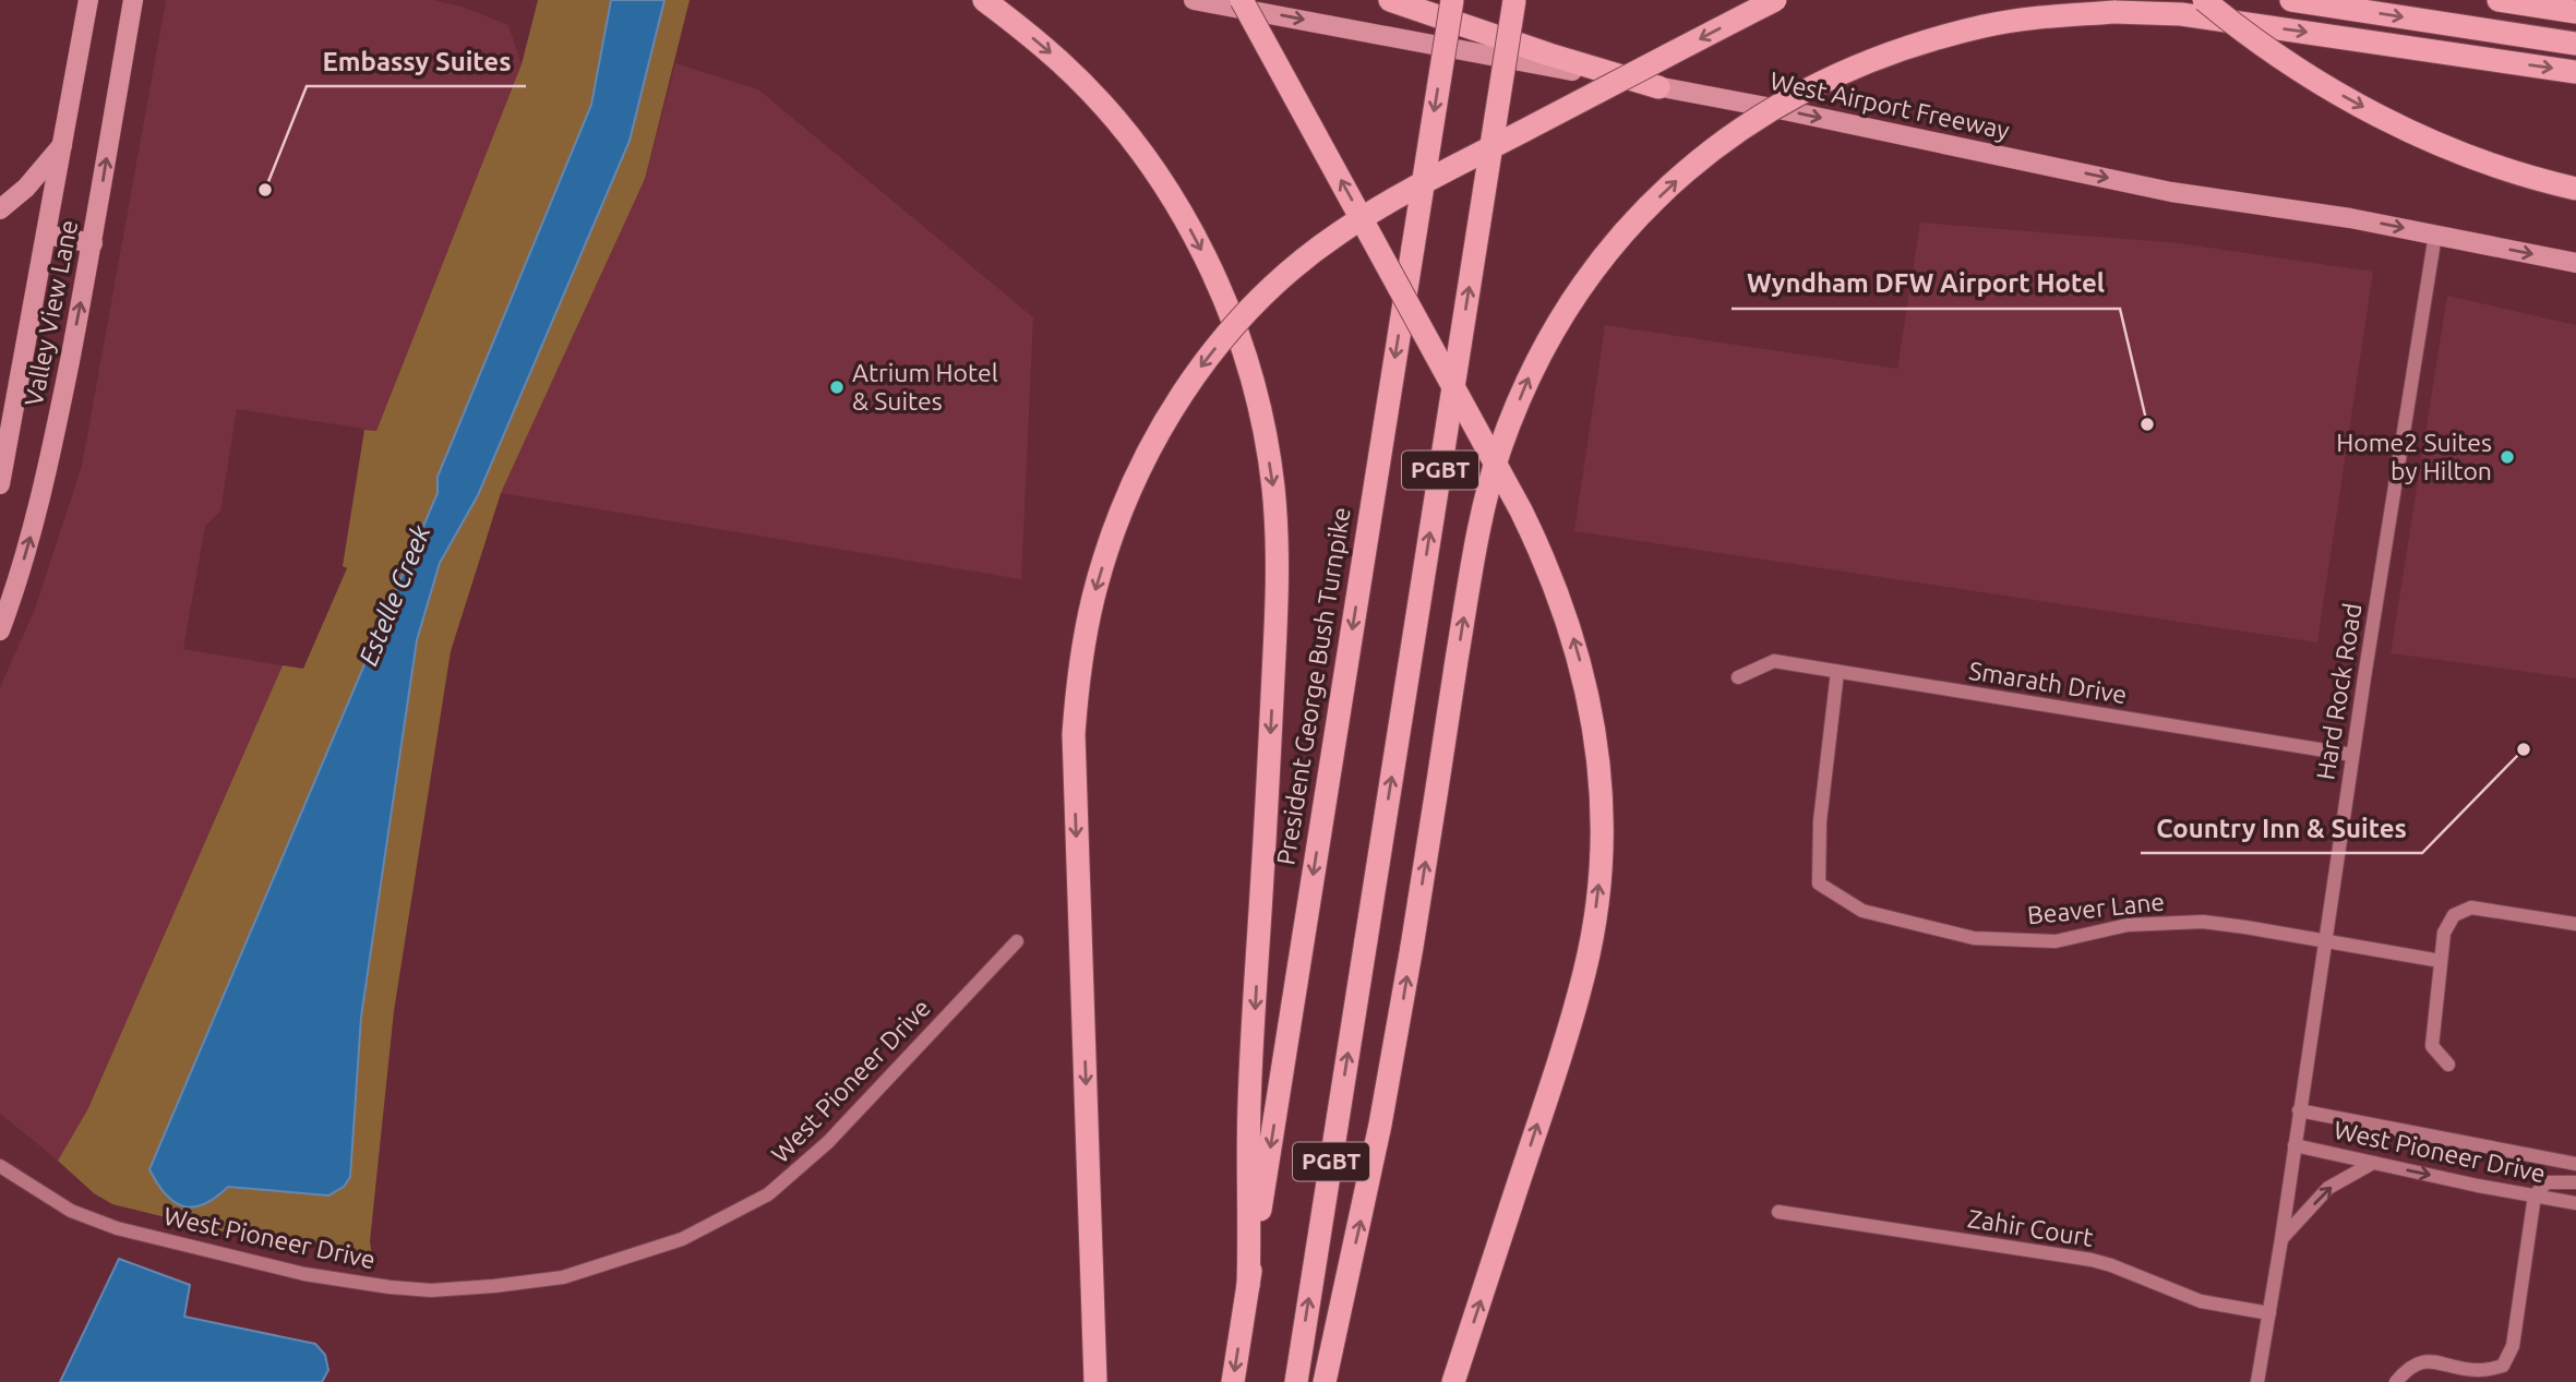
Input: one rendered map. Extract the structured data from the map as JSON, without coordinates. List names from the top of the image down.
{
  "streets": {
    "highway": ["PGBT", "President George Bush Turnpike"],
    "main road": ["West Airport Freeway", "Valley View Lane"],
    "street": [
      "Smarath Drive",
      "Hard Rock Road",
      "Beaver Lane",
      "West Pioneer Drive",
      "Zahir Court"
    ]
  },
  "crossings": [
    ["West Airport Freeway", "Hard Rock Road"],
    ["Smarath Drive", "Hard Rock Road"],
    ["Smarath Drive", "Beaver Lane"],
    ["Hard Rock Road", "Beaver Lane"],
    ["Hard Rock Road", "West Pioneer Drive"],
    ["Hard Rock Road", "Zahir Court"]
  ],
  "one_way": ["West Airport Freeway"],
  "water": ["Estelle Creek"],
  "places": [
    "Embassy Suites",
    "Atrium Hotel & Suites",
    "Wyndham DFW Airport Hotel",
    "Home2 Suites by Hilton",
    "Country Inn & Suites"
  ]
}
